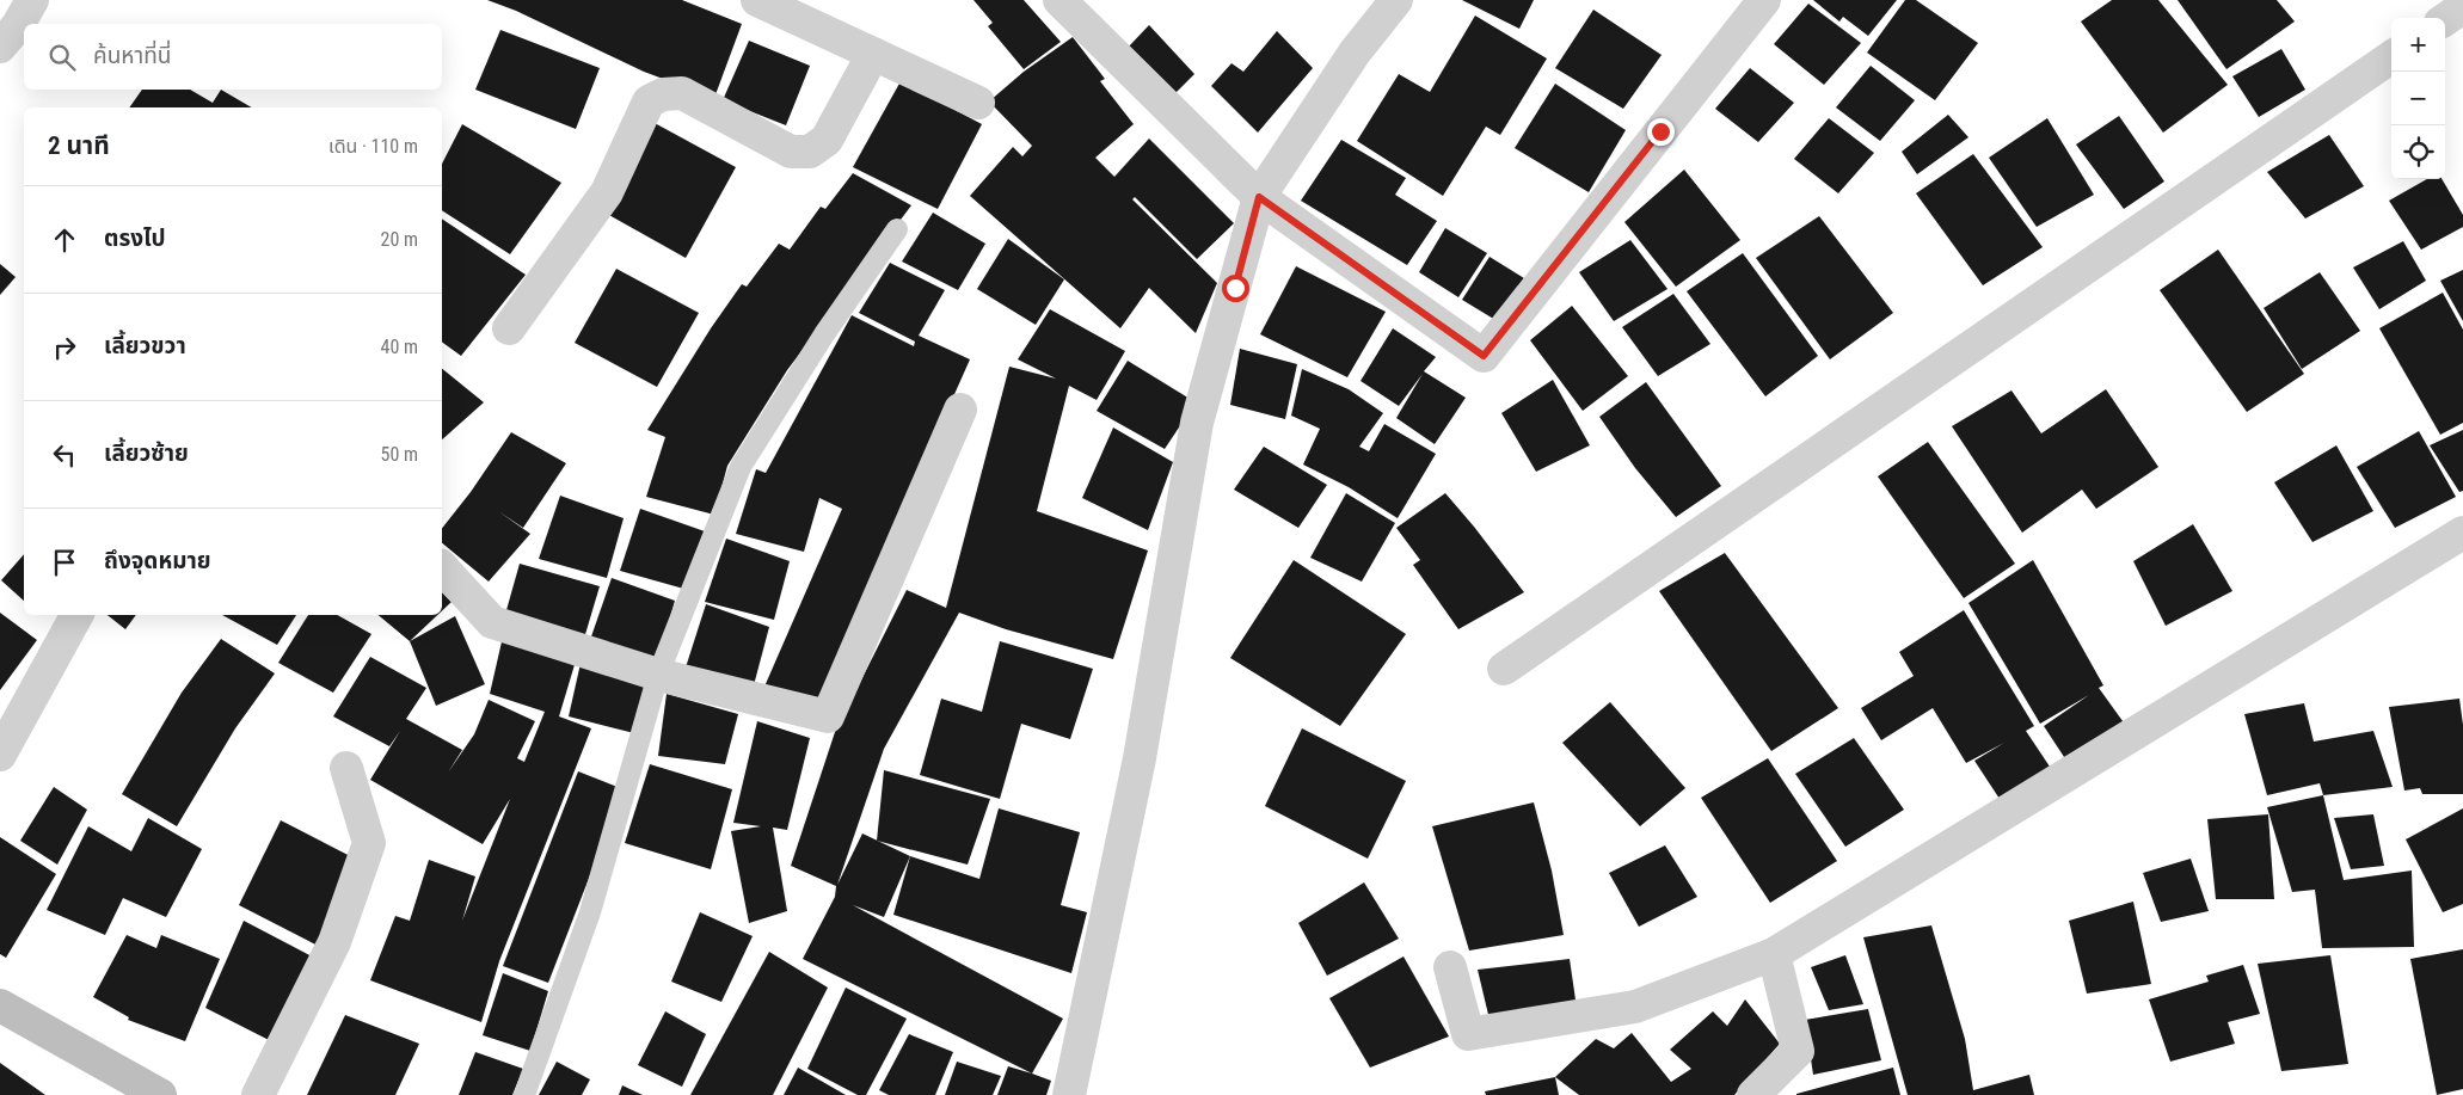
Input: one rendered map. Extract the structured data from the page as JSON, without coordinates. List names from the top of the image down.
{
  "page": {
    "map_buttons": ["+", "−"],
    "search": "ค้นหาที่นี่",
    "heading": ["2 นาที", "เดิน · 110 m"],
    "list": [
      ["ตรงไป", "20 m"],
      ["เลี้ยวขวา", "40 m"],
      ["เลี้ยวซ้าย", "50 m"],
      "ถึงจุดหมาย"
    ]
  }
}
